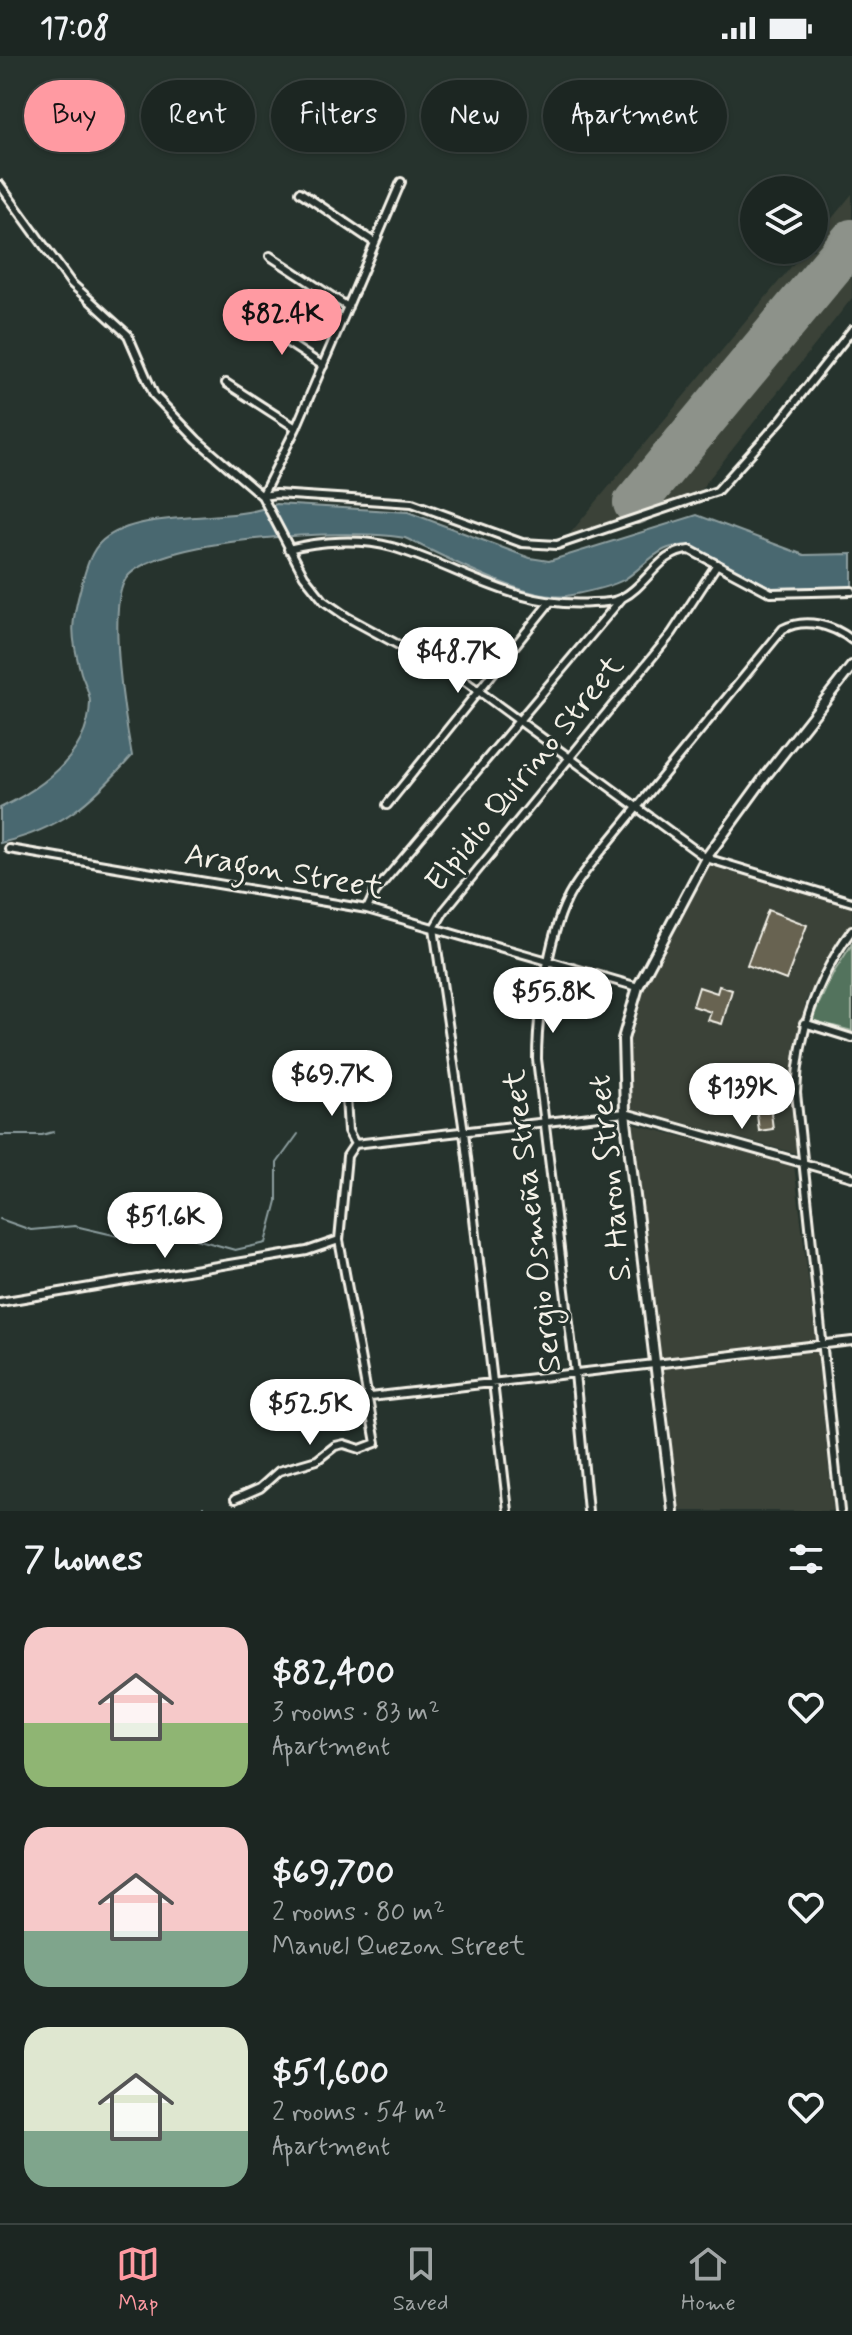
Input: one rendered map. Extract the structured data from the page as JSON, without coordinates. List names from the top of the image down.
{
  "streets": {
    "street": [
      "Elpidio Quirino Street",
      "Aragon Street",
      "S. Haron Street",
      "Sergio Osmeña Street"
    ]
  },
  "crossings": [
    ["Elpidio Quirino Street", "Aragon Street"],
    ["Aragon Street", "S. Haron Street"],
    ["Aragon Street", "Sergio Osmeña Street"]
  ],
  "page": {
    "status": "17:08",
    "chip": [
      "Buy",
      "Rent",
      "Filters",
      "New",
      "Apartment"
    ],
    "price": [
      "$82.4K",
      "$48.7K",
      "$55.8K",
      "$69.7K",
      "$139K",
      "$51.6K",
      "$52.5K"
    ],
    "heading": "7 homes",
    "list": [
      {
        "name": "$82,400",
        "note": "3 rooms · 83 m² · Apartment"
      },
      {
        "name": "$69,700",
        "note": "2 rooms · 80 m² · Manuel Quezon Street"
      },
      {
        "name": "$51,600",
        "note": "2 rooms · 54 m² · Apartment"
      }
    ],
    "tabs": ["Map", "Saved", "Home"]
  }
}
